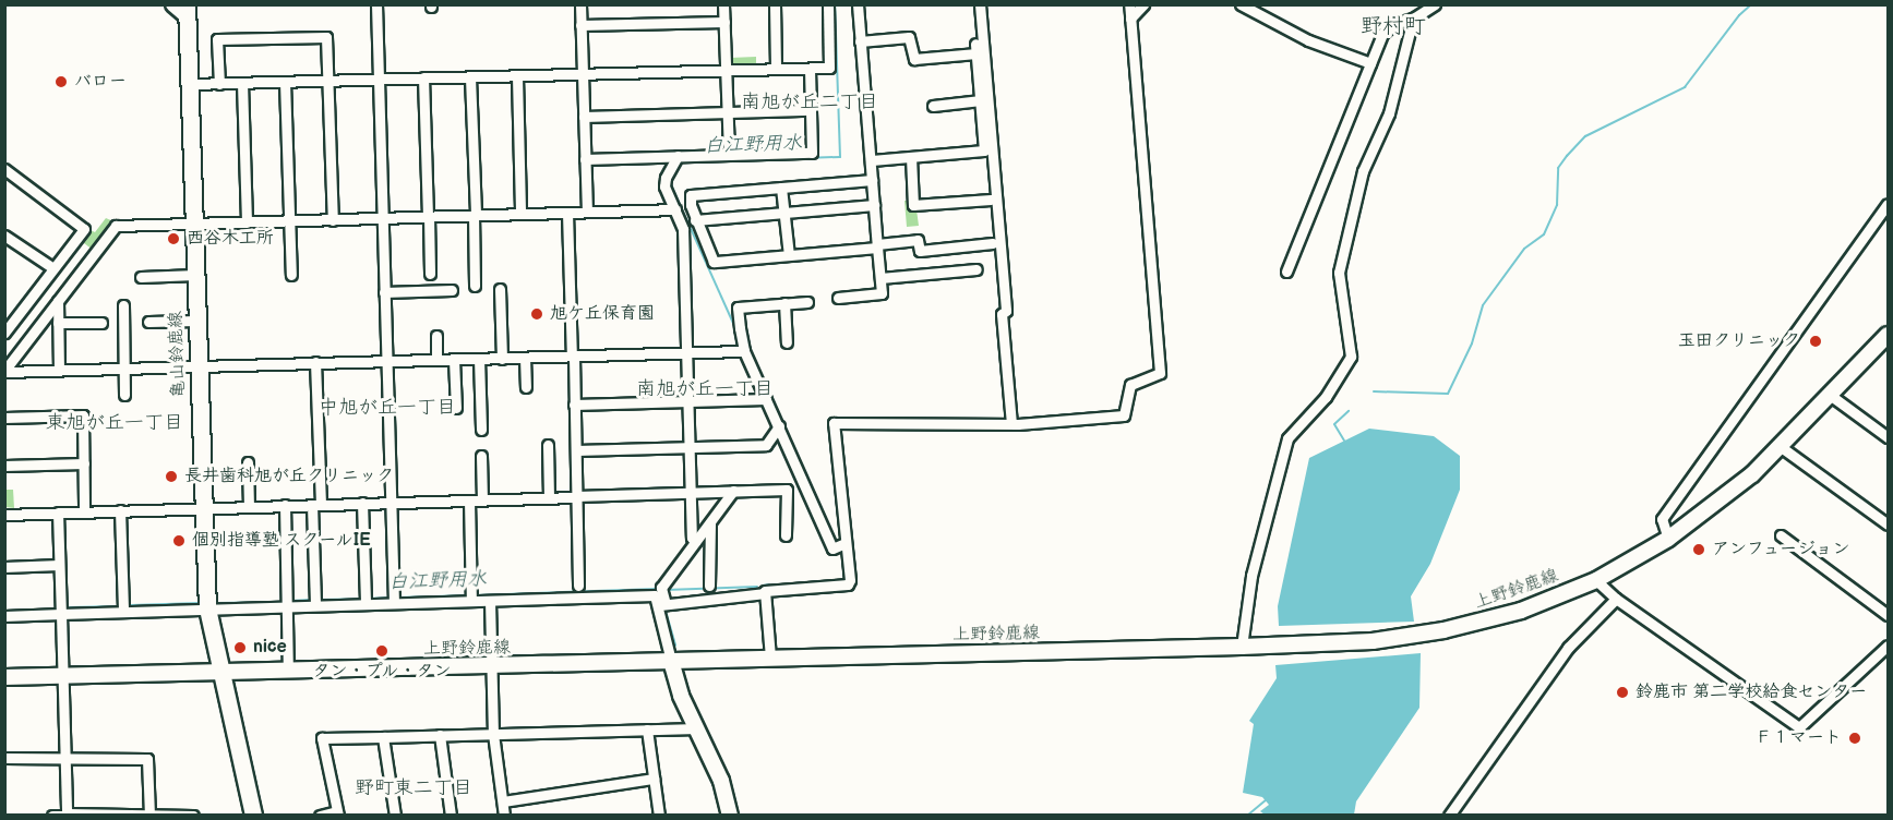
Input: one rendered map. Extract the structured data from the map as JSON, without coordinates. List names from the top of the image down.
{
  "streets": {
    "main road": ["亀山鈴鹿線", "上野鈴鹿線"]
  },
  "crossings": [
    ["亀山鈴鹿線", "上野鈴鹿線"]
  ],
  "districts": [
    "野村町",
    "南旭が丘二丁目",
    "南旭が丘一丁目",
    "中旭が丘一丁目",
    "東旭が丘一丁目",
    "野町東二丁目"
  ],
  "water": ["白江野用水"],
  "places": [
    "バロー",
    "西谷木工所",
    "旭ケ丘保育園",
    "玉田クリニック",
    "長井歯科旭が丘クリニック",
    "個別指導塾 スクールIE",
    "アンフュージョン",
    "nice",
    "タン・プル・タン",
    "鈴鹿市 第二学校給食センター",
    "Ｆ１マート"
  ]
}
